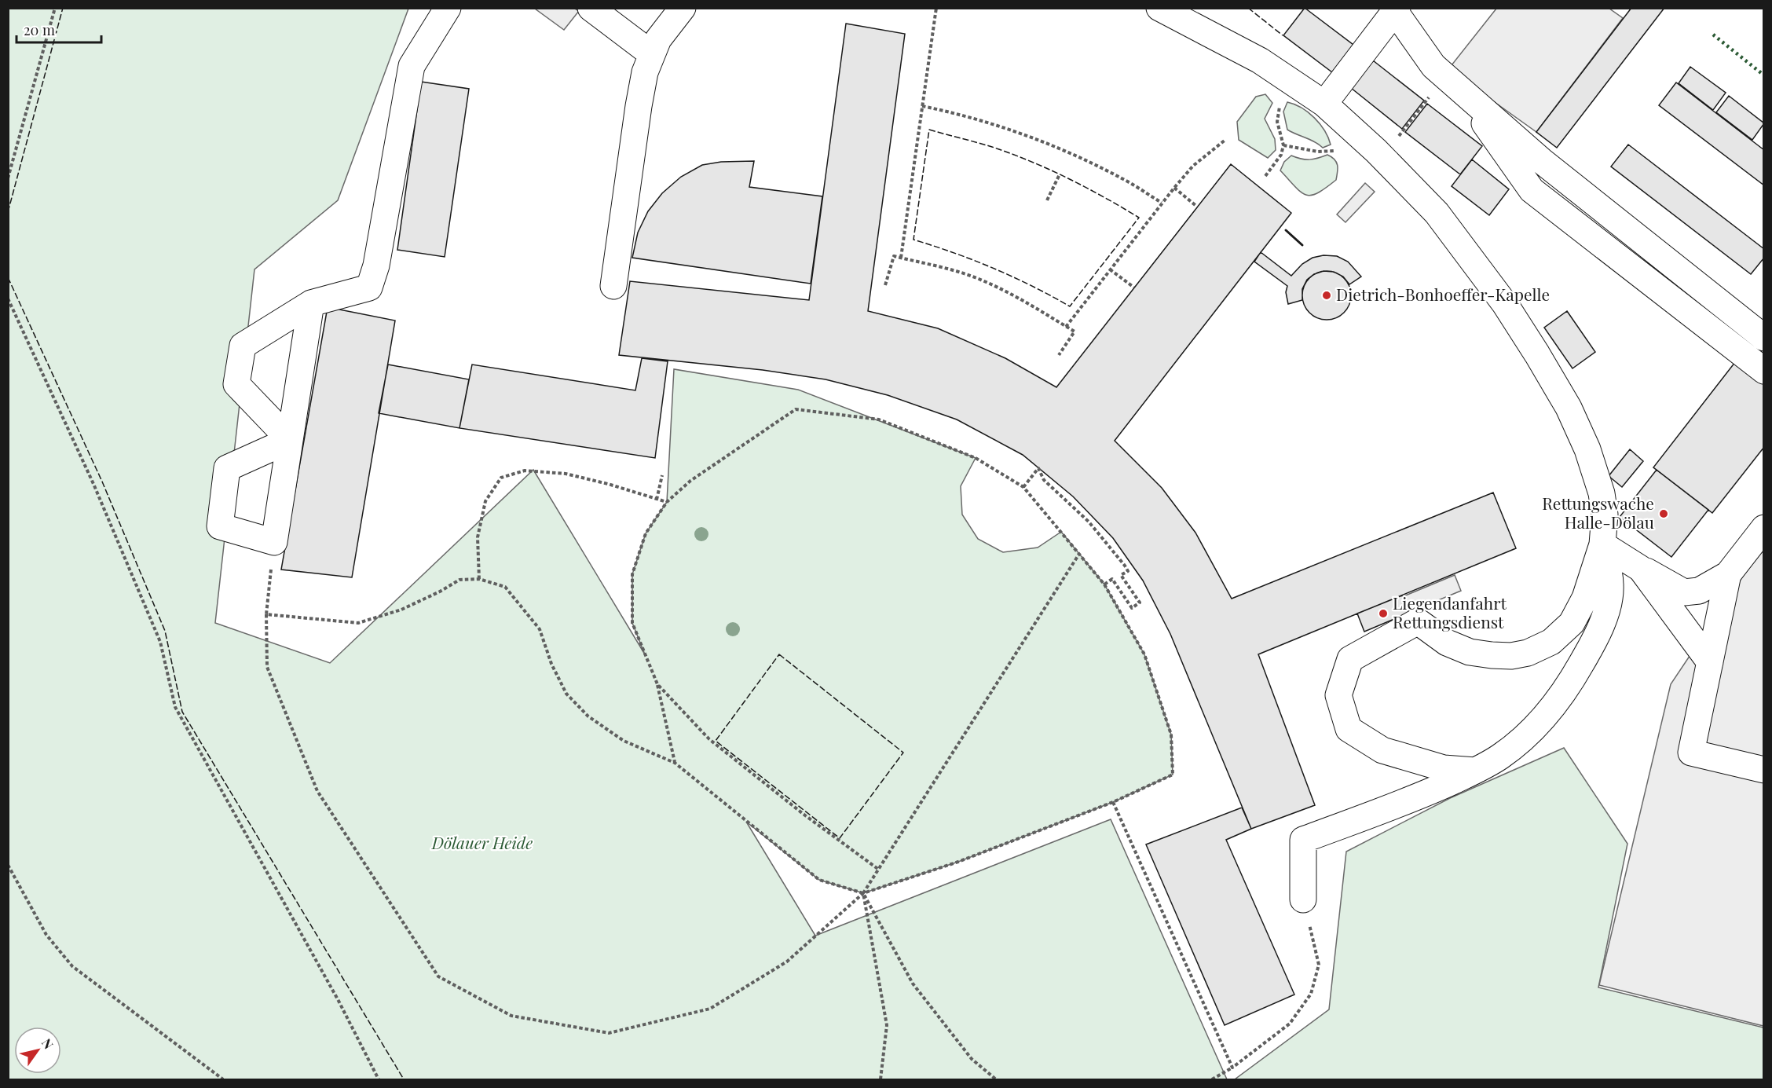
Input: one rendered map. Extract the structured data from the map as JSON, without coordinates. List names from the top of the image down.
{
  "parks": ["Dölauer Heide"],
  "places": ["Dietrich-Bonhoeffer-Kapelle", "Rettungswache Halle-Dölau", "Liegendanfahrt Rettungsdienst"],
  "scale_bar": "20 m",
  "north": "top right"
}
